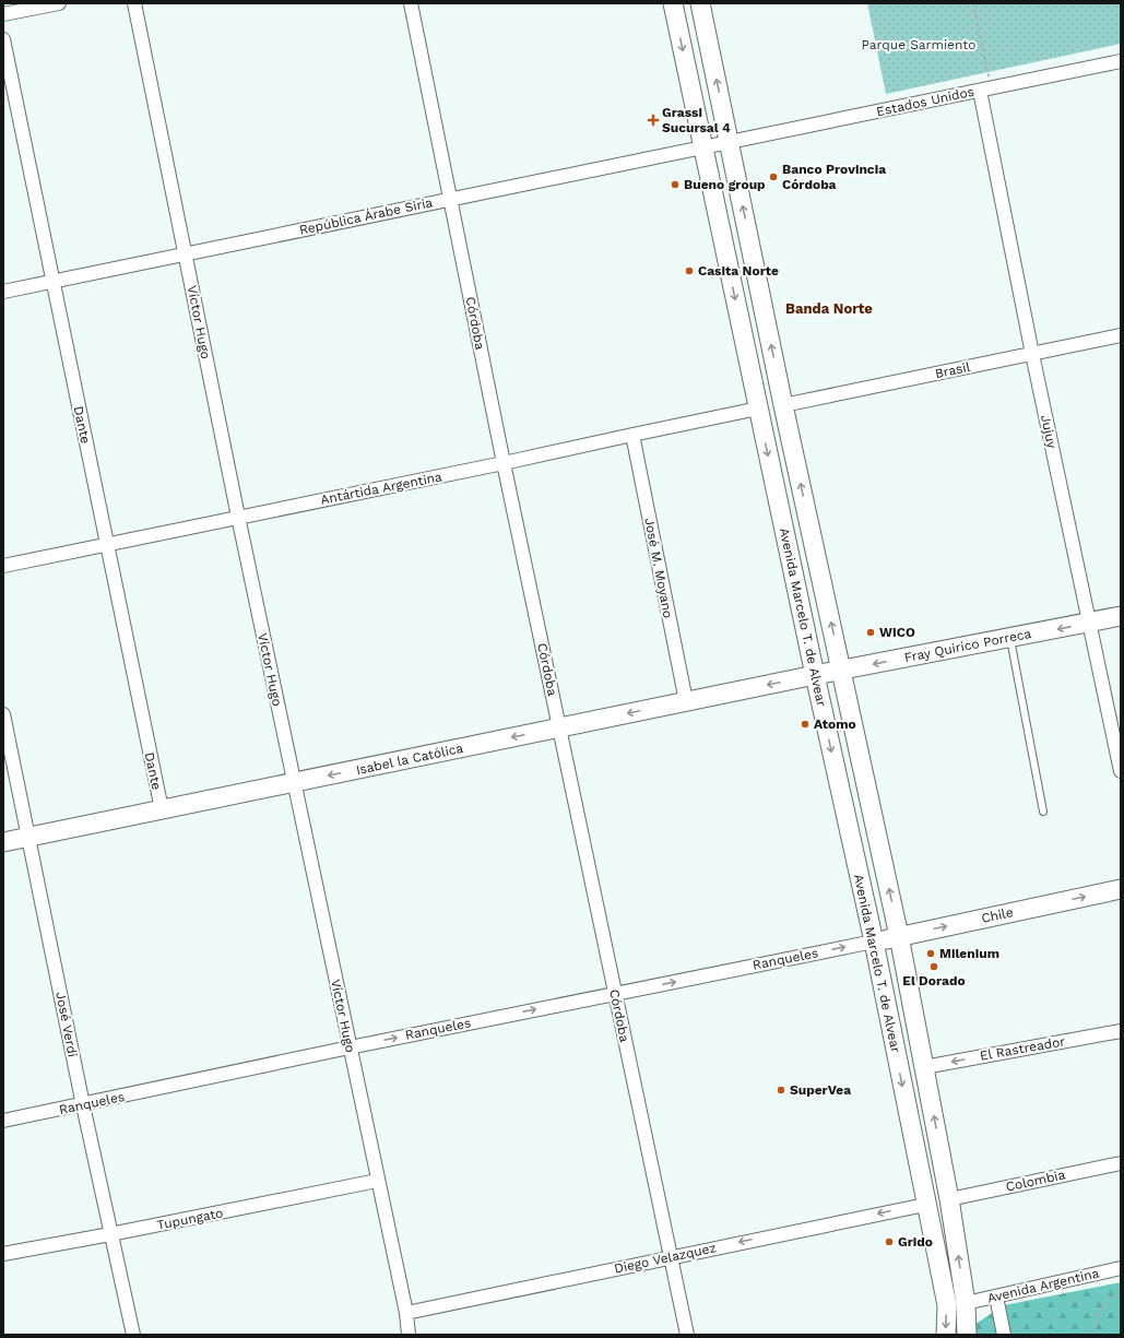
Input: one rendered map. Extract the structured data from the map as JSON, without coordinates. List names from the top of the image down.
{
  "streets": {
    "main road": [
      "Avenida Marcelo T. de Alvear",
      "Fray Quirico Porreca",
      "Isabel la Católica",
      "Chile"
    ],
    "street": [
      "Estados Unidos",
      "República Árabe Siria",
      "Víctor Hugo",
      "Córdoba",
      "Brasil",
      "Dante",
      "Jujuy",
      "Antártida Argentina",
      "José M. Moyano",
      "Ranqueles",
      "José Verdi",
      "El Rastreador",
      "Colombia",
      "Tupungato",
      "Diego Velazquez",
      "Avenida Argentina"
    ]
  },
  "crossings": [
    ["Estados Unidos", "República Árabe Siria"],
    ["Estados Unidos", "Jujuy"],
    ["Estados Unidos", "Avenida Marcelo T. de Alvear"],
    ["República Árabe Siria", "Víctor Hugo"],
    ["República Árabe Siria", "Córdoba"],
    ["República Árabe Siria", "Dante"],
    ["República Árabe Siria", "Avenida Marcelo T. de Alvear"],
    ["Víctor Hugo", "Antártida Argentina"],
    ["Víctor Hugo", "Isabel la Católica"],
    ["Víctor Hugo", "Ranqueles"],
    ["Víctor Hugo", "Tupungato"],
    ["Víctor Hugo", "Diego Velazquez"],
    ["Córdoba", "Antártida Argentina"],
    ["Córdoba", "Isabel la Católica"],
    ["Córdoba", "Ranqueles"],
    ["Córdoba", "Diego Velazquez"],
    ["Brasil", "Jujuy"],
    ["Brasil", "Avenida Marcelo T. de Alvear"],
    ["Dante", "Antártida Argentina"],
    ["Dante", "Isabel la Católica"],
    ["Jujuy", "Fray Quirico Porreca"],
    ["Antártida Argentina", "José M. Moyano"],
    ["Antártida Argentina", "Avenida Marcelo T. de Alvear"],
    ["José M. Moyano", "Isabel la Católica"],
    ["Avenida Marcelo T. de Alvear", "Fray Quirico Porreca"],
    ["Avenida Marcelo T. de Alvear", "Isabel la Católica"],
    ["Avenida Marcelo T. de Alvear", "Chile"],
    ["Avenida Marcelo T. de Alvear", "Ranqueles"],
    ["Avenida Marcelo T. de Alvear", "El Rastreador"],
    ["Avenida Marcelo T. de Alvear", "Colombia"],
    ["Avenida Marcelo T. de Alvear", "Diego Velazquez"],
    ["Avenida Marcelo T. de Alvear", "Avenida Argentina"],
    ["Fray Quirico Porreca", "Isabel la Católica"],
    ["Isabel la Católica", "José Verdi"],
    ["Chile", "Ranqueles"],
    ["Ranqueles", "José Verdi"],
    ["José Verdi", "Tupungato"]
  ],
  "one_way": [
    "Fray Quirico Porreca",
    "Isabel la Católica",
    "Chile",
    "Ranqueles",
    "El Rastreador",
    "Diego Velazquez"
  ],
  "districts": ["Banda Norte"],
  "parks": ["Parque Sarmiento"],
  "places": {
    "health": ["Grassi Sucursal 4"],
    "other": [
      "Banco Provincia Córdoba",
      "Bueno group",
      "Casita Norte",
      "WICO",
      "Atomo",
      "Milenium",
      "El Dorado",
      "SuperVea",
      "Grido"
    ]
  }
}
